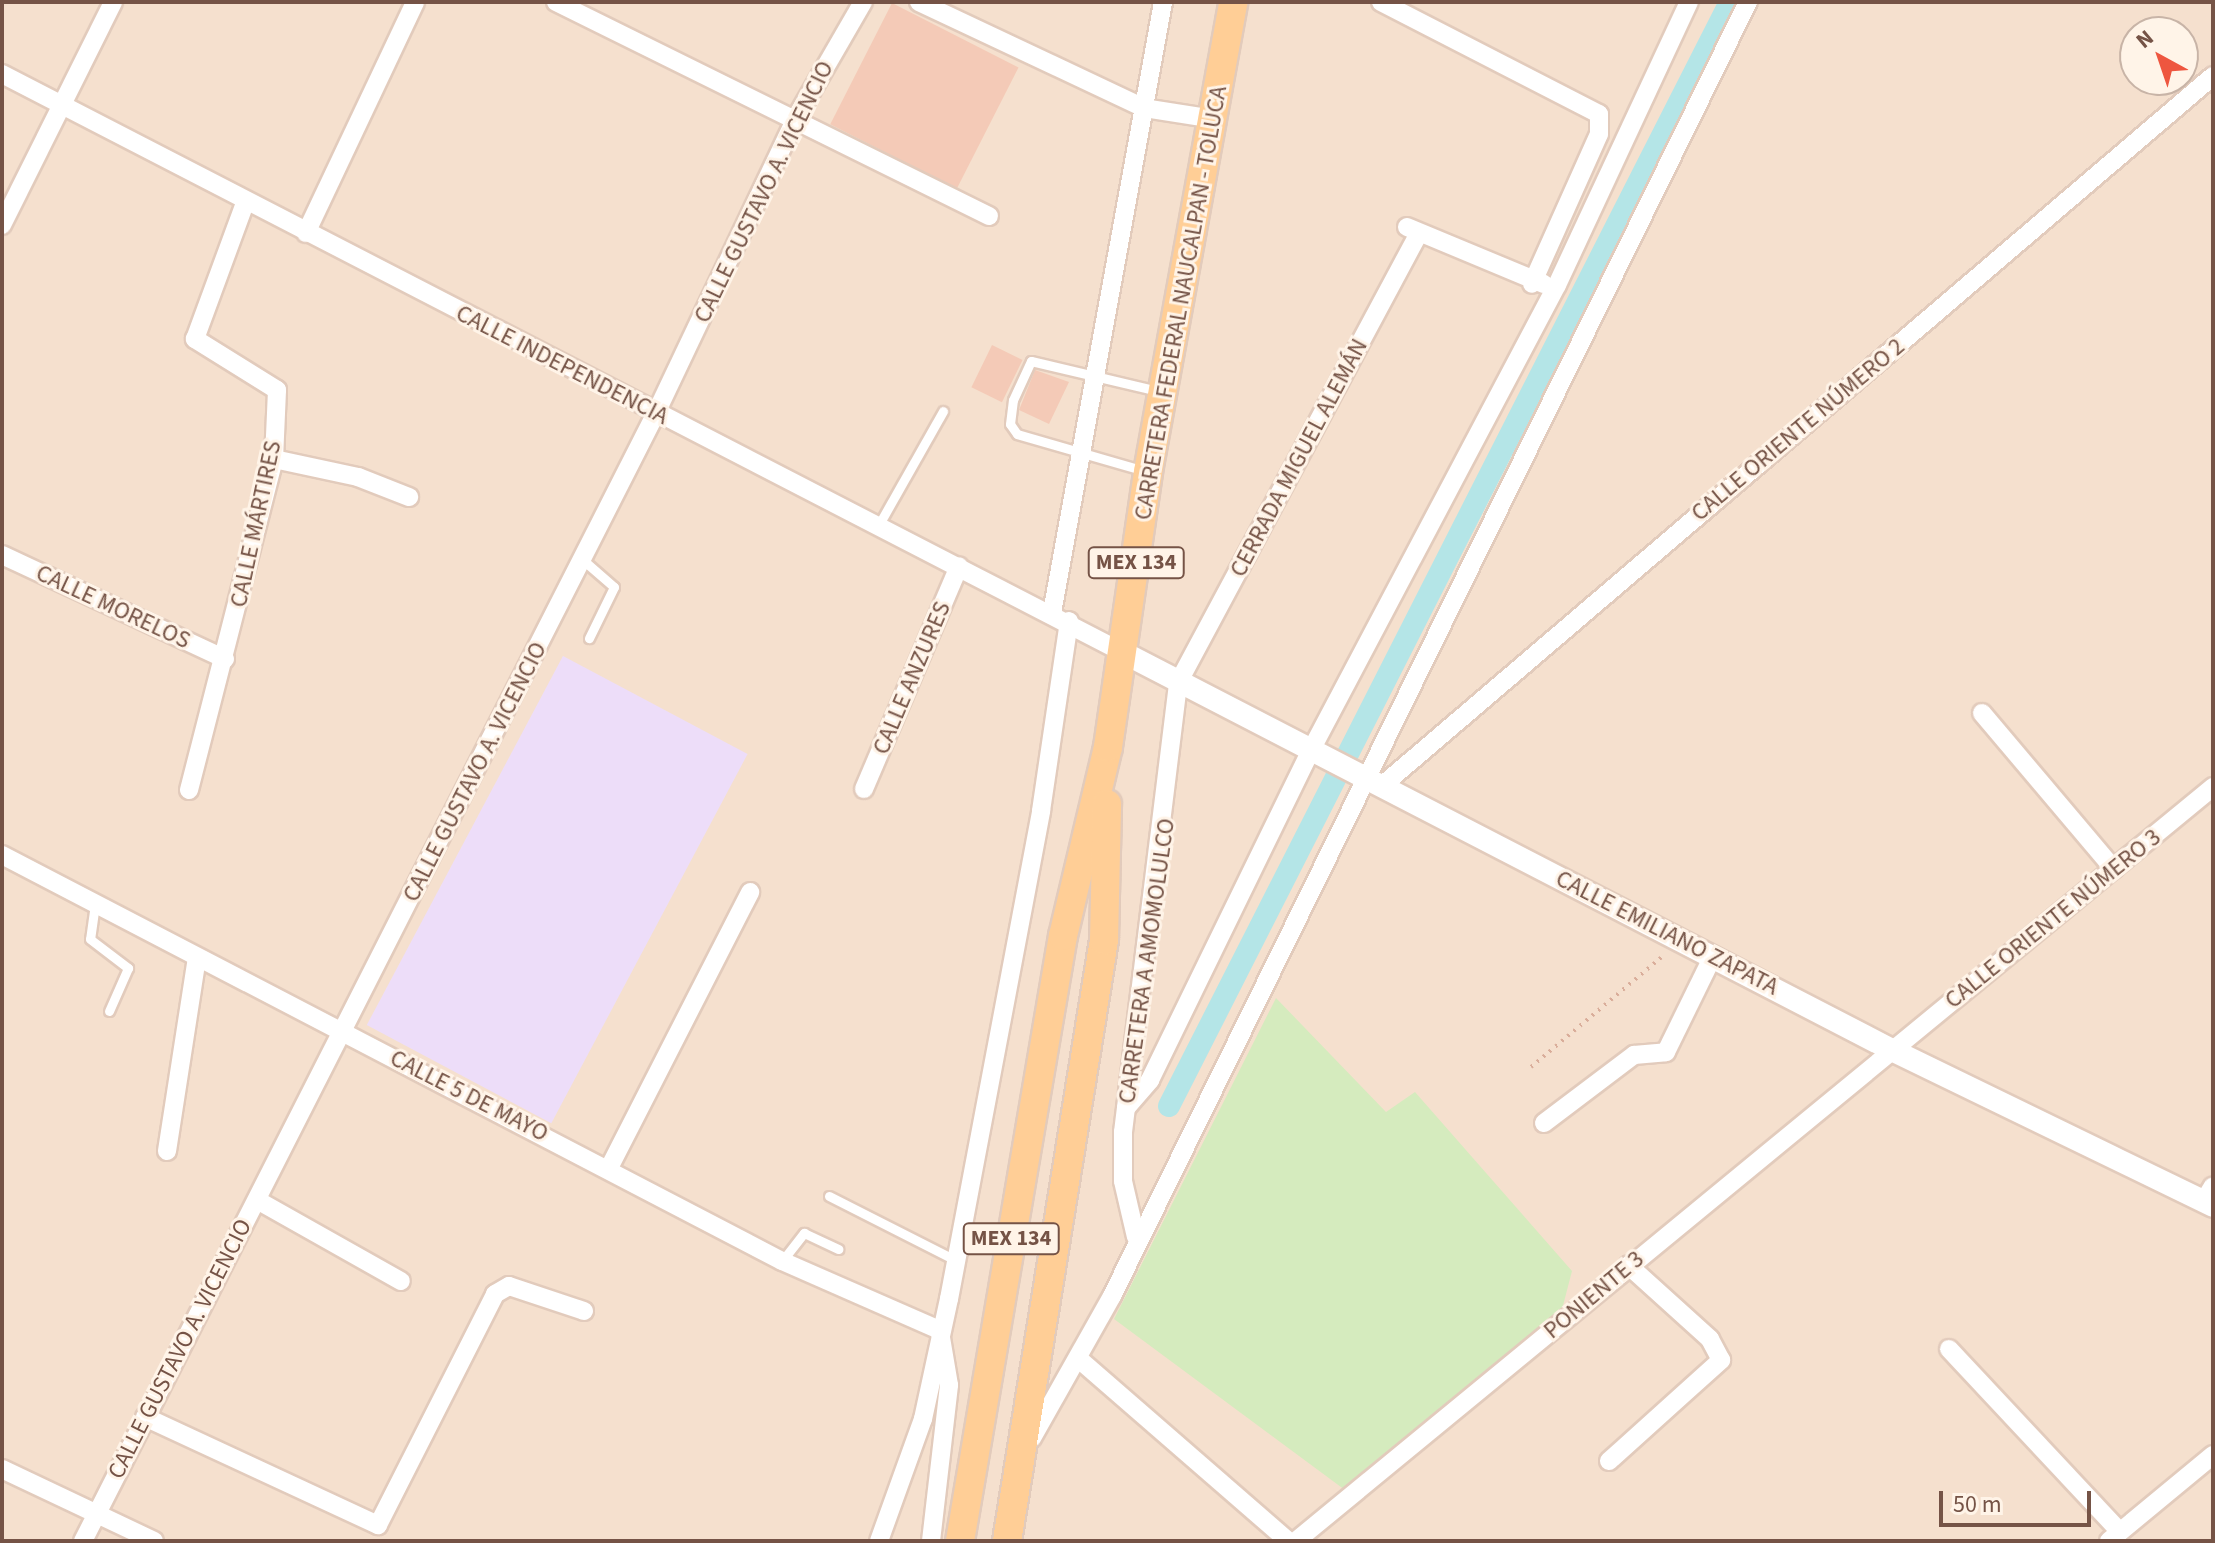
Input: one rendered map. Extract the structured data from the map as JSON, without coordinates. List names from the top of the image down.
{
  "streets": {
    "main road": ["CARRETERA FEDERAL NAUCALPAN - TOLUCA", "MEX 134"],
    "street": [
      "CALLE GUSTAVO A. VICENCIO",
      "CALLE INDEPENDENCIA",
      "CALLE ORIENTE NÚMERO 2",
      "CERRADA MIGUEL ALEMÁN",
      "CALLE MÁRTIRES",
      "CALLE MORELOS",
      "CALLE ANZURES",
      "CALLE ORIENTE NÚMERO 3",
      "CALLE EMILIANO ZAPATA",
      "CARRETERA A AMOMOLULCO",
      "CALLE 5 DE MAYO",
      "PONIENTE 3"
    ]
  },
  "crossings": [
    ["CALLE GUSTAVO A. VICENCIO", "CALLE INDEPENDENCIA"],
    ["CALLE GUSTAVO A. VICENCIO", "CALLE 5 DE MAYO"],
    ["CARRETERA FEDERAL NAUCALPAN - TOLUCA", "CALLE INDEPENDENCIA"],
    ["CARRETERA FEDERAL NAUCALPAN - TOLUCA", "CALLE EMILIANO ZAPATA"],
    ["CALLE INDEPENDENCIA", "CALLE MÁRTIRES"],
    ["CALLE INDEPENDENCIA", "CALLE ANZURES"],
    ["CALLE INDEPENDENCIA", "CALLE EMILIANO ZAPATA"],
    ["CALLE ORIENTE NÚMERO 2", "CALLE EMILIANO ZAPATA"],
    ["CERRADA MIGUEL ALEMÁN", "CALLE EMILIANO ZAPATA"],
    ["CERRADA MIGUEL ALEMÁN", "CARRETERA A AMOMOLULCO"],
    ["CALLE MÁRTIRES", "CALLE MORELOS"],
    ["CALLE ORIENTE NÚMERO 3", "CALLE EMILIANO ZAPATA"],
    ["CALLE ORIENTE NÚMERO 3", "PONIENTE 3"],
    ["CALLE EMILIANO ZAPATA", "CARRETERA A AMOMOLULCO"],
    ["CALLE EMILIANO ZAPATA", "PONIENTE 3"]
  ],
  "scale_bar": "50 m",
  "north": "top left"
}
